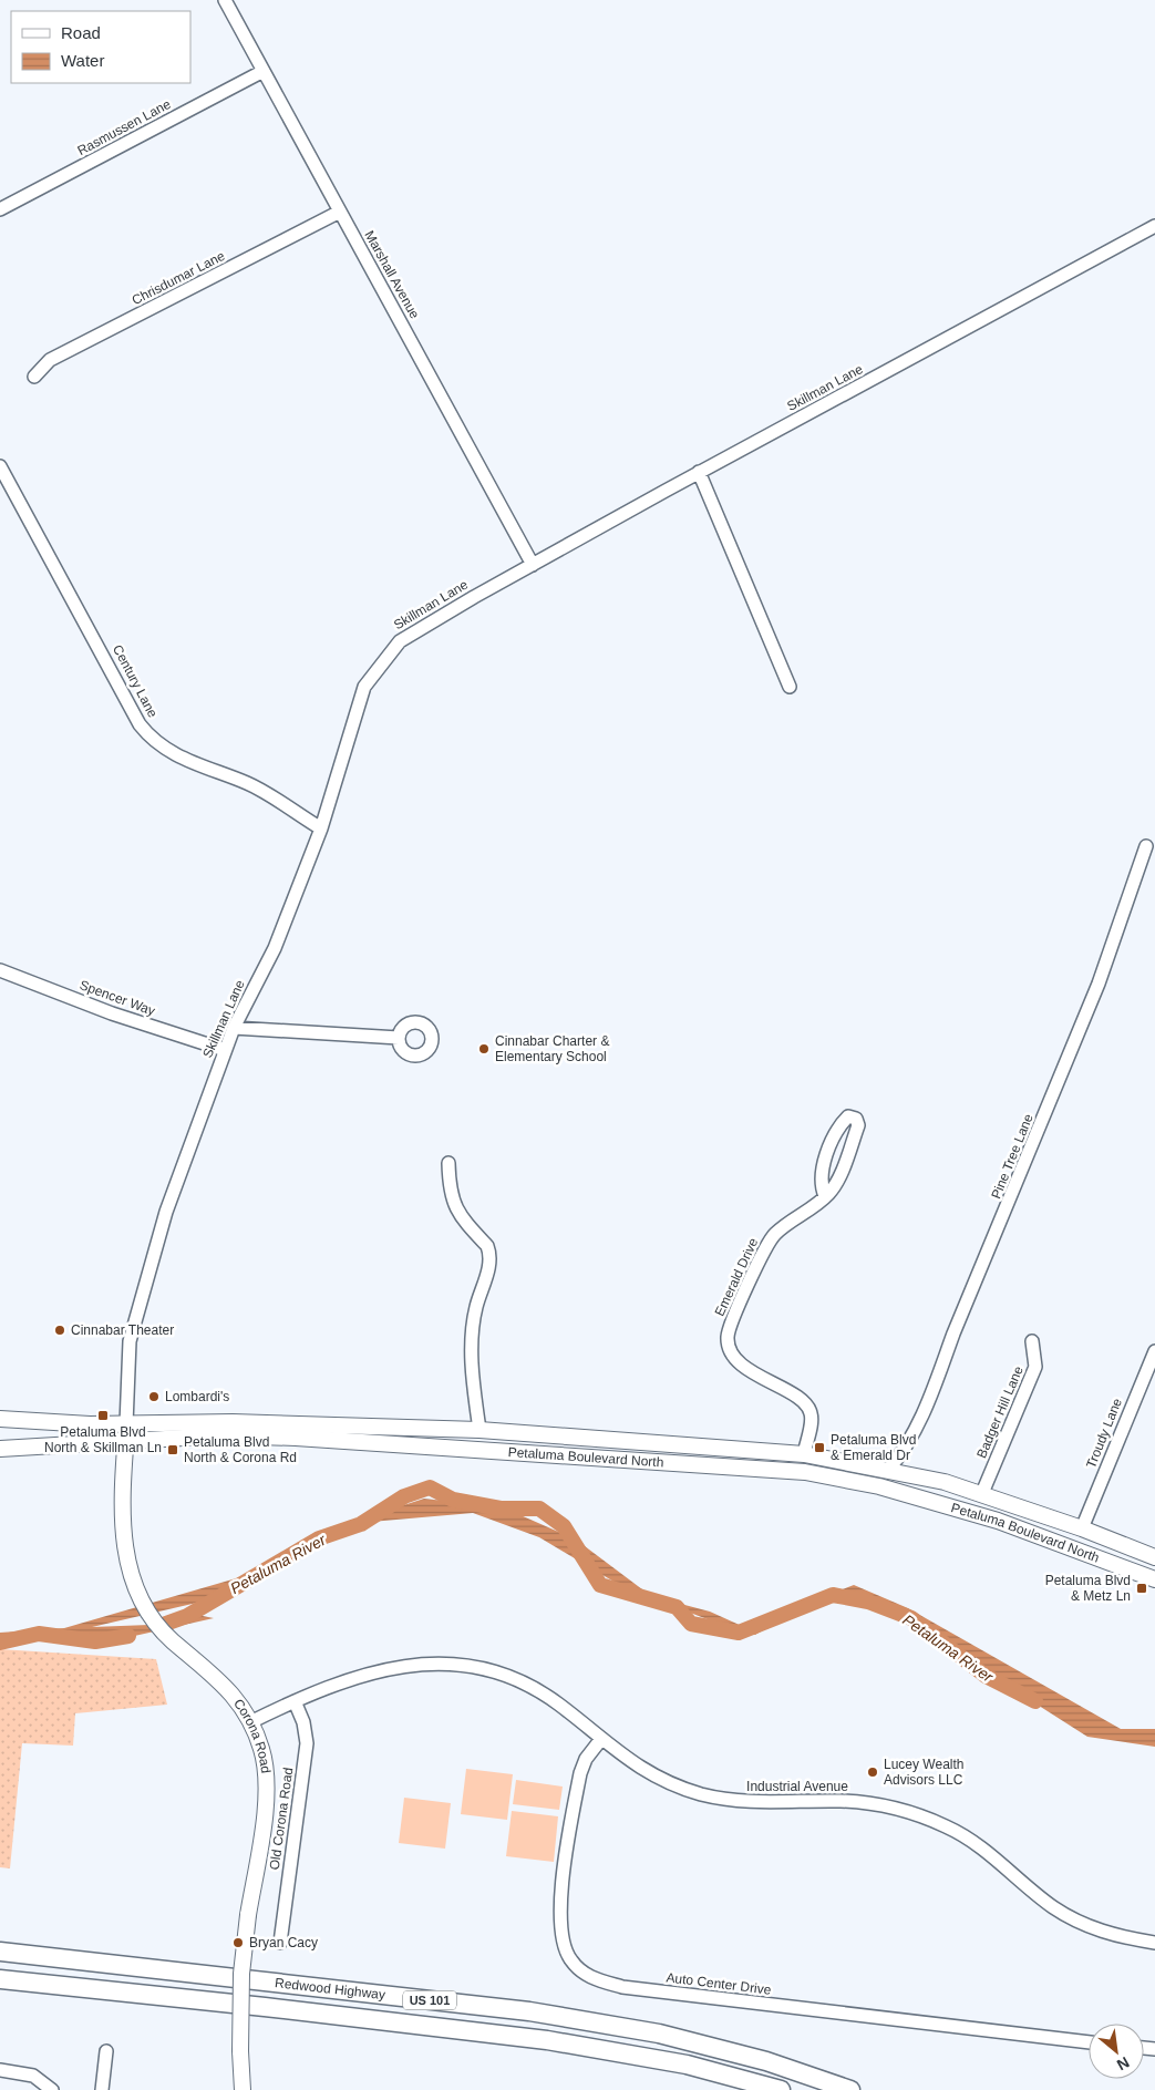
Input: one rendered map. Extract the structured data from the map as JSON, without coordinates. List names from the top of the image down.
{
  "streets": {
    "highway": ["Redwood Highway", "US 101"],
    "main road": ["Petaluma Boulevard North", "Corona Road"],
    "street": [
      "Rasmussen Lane",
      "Marshall Avenue",
      "Chrisdumar Lane",
      "Skillman Lane",
      "Century Lane",
      "Spencer Way",
      "Pine Tree Lane",
      "Emerald Drive",
      "Badger Hill Lane",
      "Troudy Lane",
      "Industrial Avenue",
      "Old Corona Road",
      "Auto Center Drive"
    ]
  },
  "crossings": [
    ["Rasmussen Lane", "Marshall Avenue"],
    ["Marshall Avenue", "Chrisdumar Lane"],
    ["Marshall Avenue", "Skillman Lane"],
    ["Skillman Lane", "Century Lane"],
    ["Skillman Lane", "Spencer Way"],
    ["Skillman Lane", "Petaluma Boulevard North"],
    ["Skillman Lane", "Corona Road"],
    ["Pine Tree Lane", "Petaluma Boulevard North"],
    ["Emerald Drive", "Petaluma Boulevard North"],
    ["Badger Hill Lane", "Petaluma Boulevard North"],
    ["Troudy Lane", "Petaluma Boulevard North"],
    ["Petaluma Boulevard North", "Corona Road"],
    ["Corona Road", "Industrial Avenue"],
    ["Industrial Avenue", "Old Corona Road"],
    ["Industrial Avenue", "Auto Center Drive"]
  ],
  "water": ["Petaluma River"],
  "places": {
    "other": [
      "Cinnabar Charter & Elementary School",
      "Cinnabar Theater",
      "Lombardi's",
      "Lucey Wealth Advisors LLC",
      "Bryan Cacy"
    ],
    "transit": [
      "Petaluma Blvd North & Skillman Ln",
      "Petaluma Blvd & Emerald Dr",
      "Petaluma Blvd North & Corona Rd",
      "Petaluma Blvd & Metz Ln"
    ]
  },
  "legend": ["Road", "Water"],
  "north": "bottom right"
}
